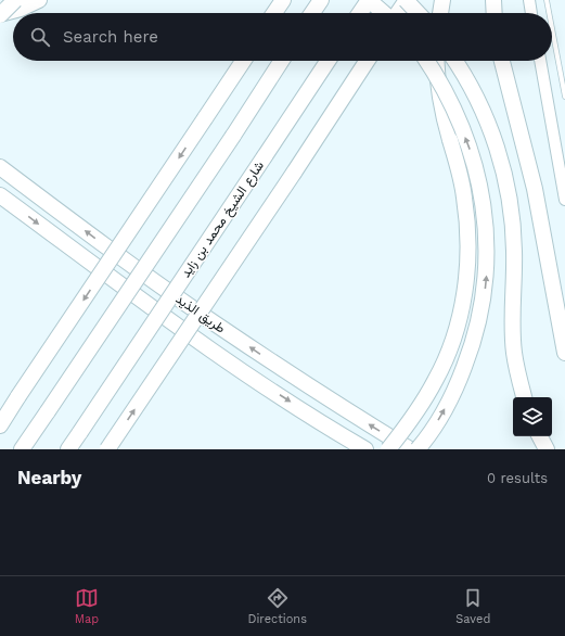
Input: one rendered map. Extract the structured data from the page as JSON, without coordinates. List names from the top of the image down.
{
  "streets": {
    "highway": ["شارع الشيخ محمد بن زايد", "طريق الذيد"]
  },
  "page": {
    "search": "Search here",
    "heading": ["Nearby", "0 results"],
    "nav": ["Map", "Directions", "Saved"]
  }
}
